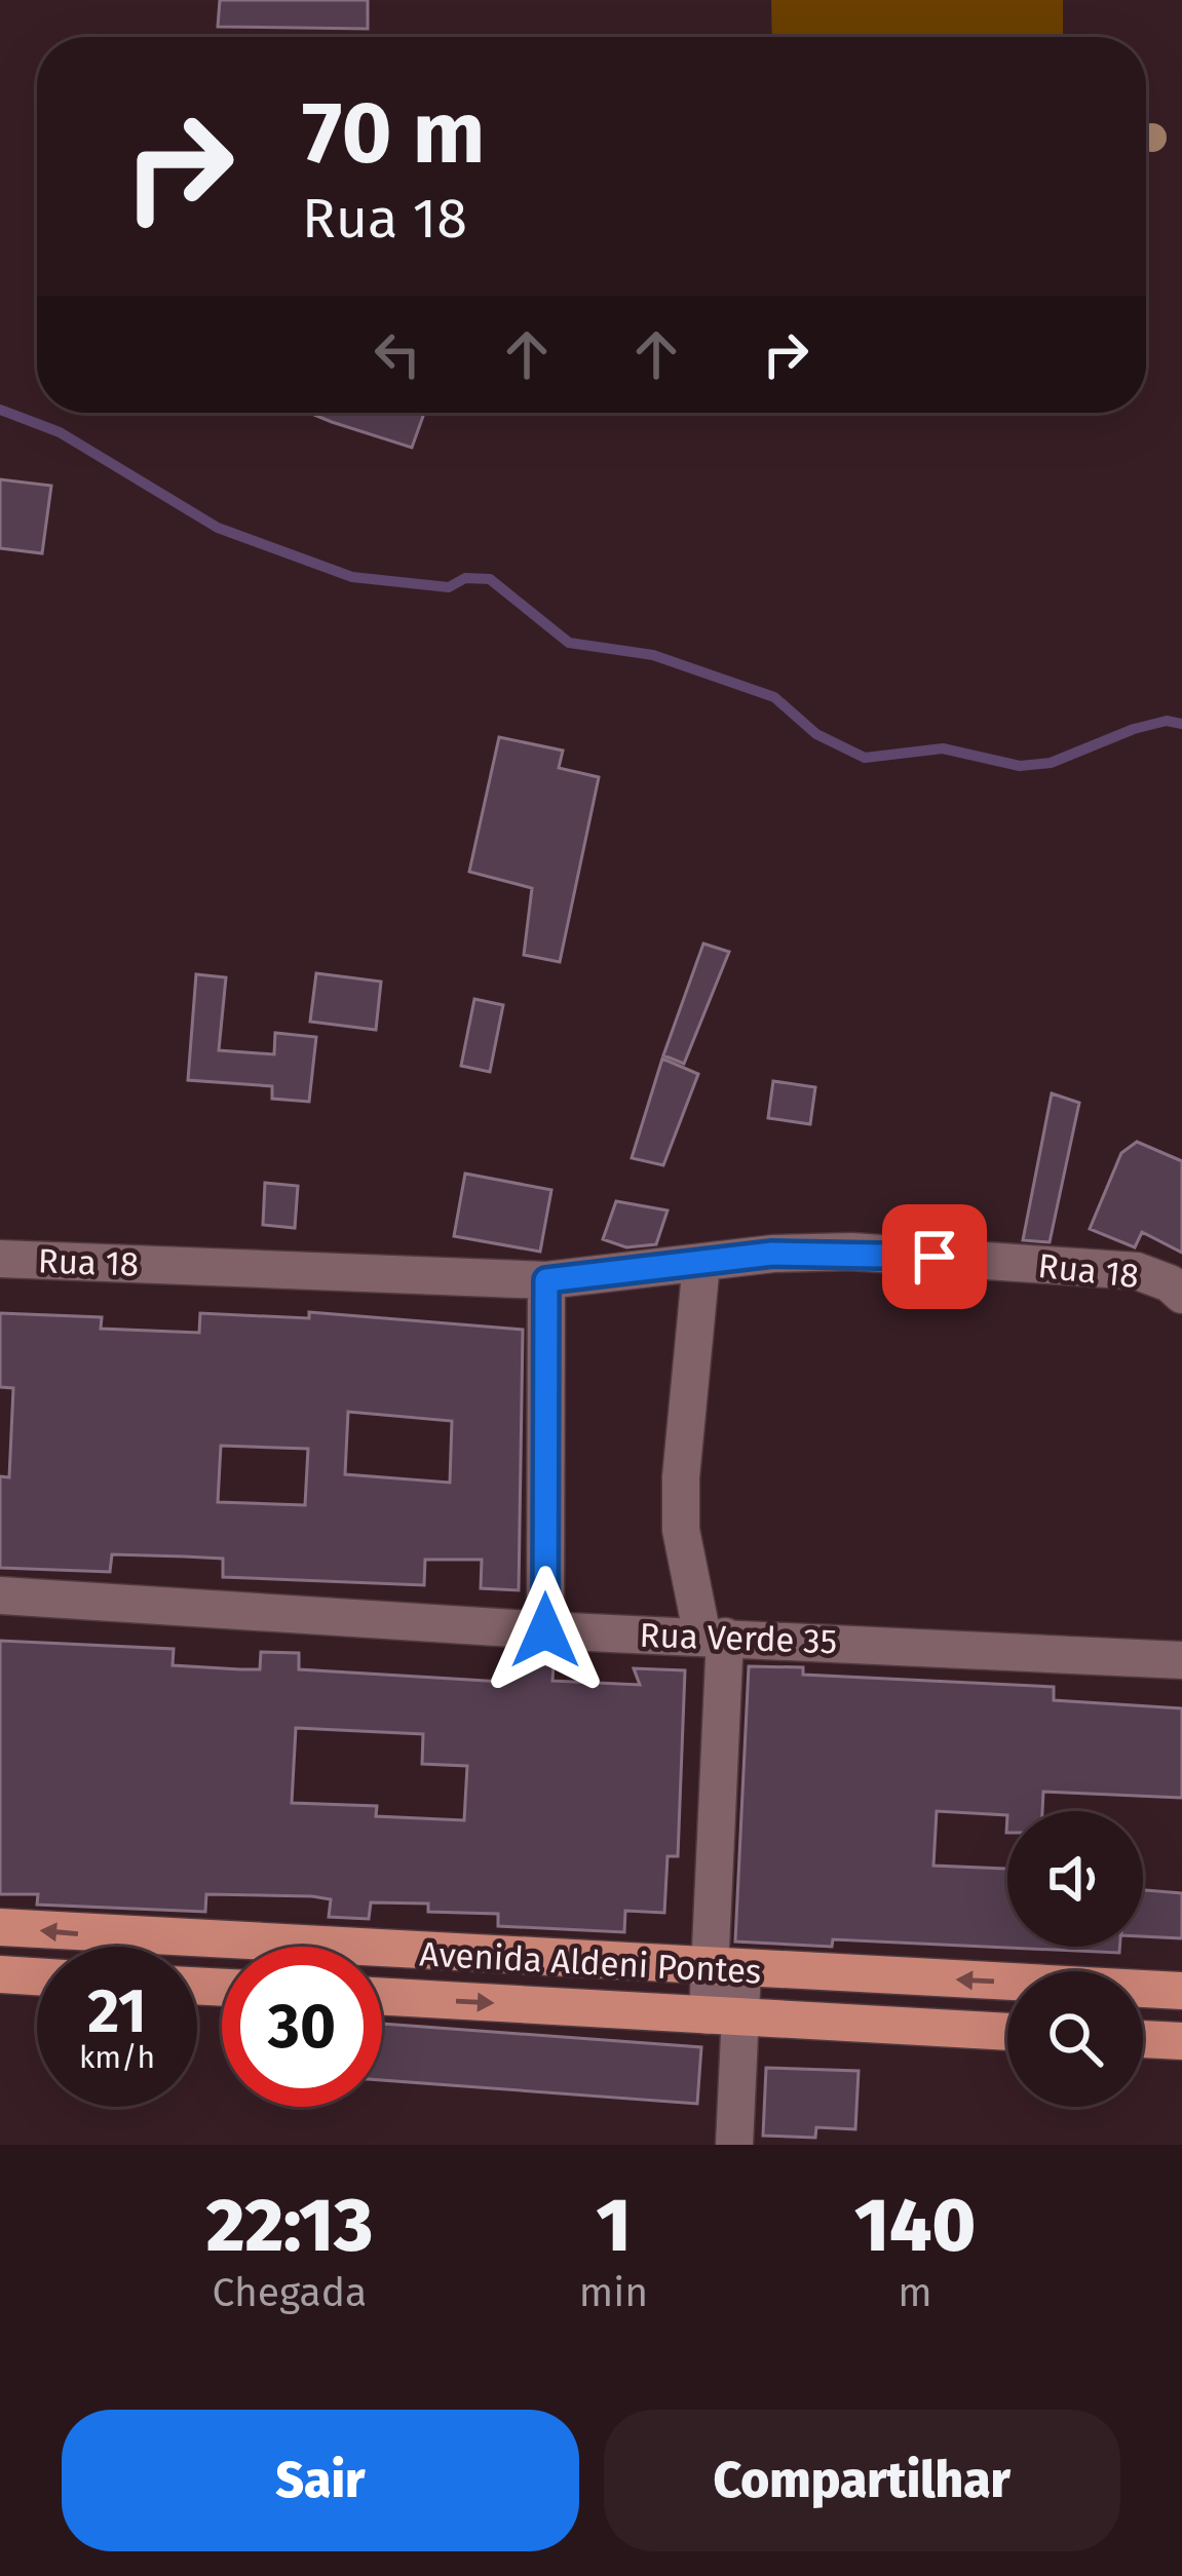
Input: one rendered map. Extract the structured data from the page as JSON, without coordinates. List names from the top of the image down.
{
  "streets": {
    "main road": ["Avenida Aldeni Pontes"],
    "street": ["Rua 18", "Rua Verde 35"]
  },
  "page": {
    "turn": ["70 m", "Rua 18"],
    "speed": "21 km/h",
    "limit": "30",
    "eta": [
      "22:13",
      "Chegada",
      "1",
      "min",
      "140",
      "m"
    ],
    "buttons": ["Sair", "Compartilhar"]
  }
}
